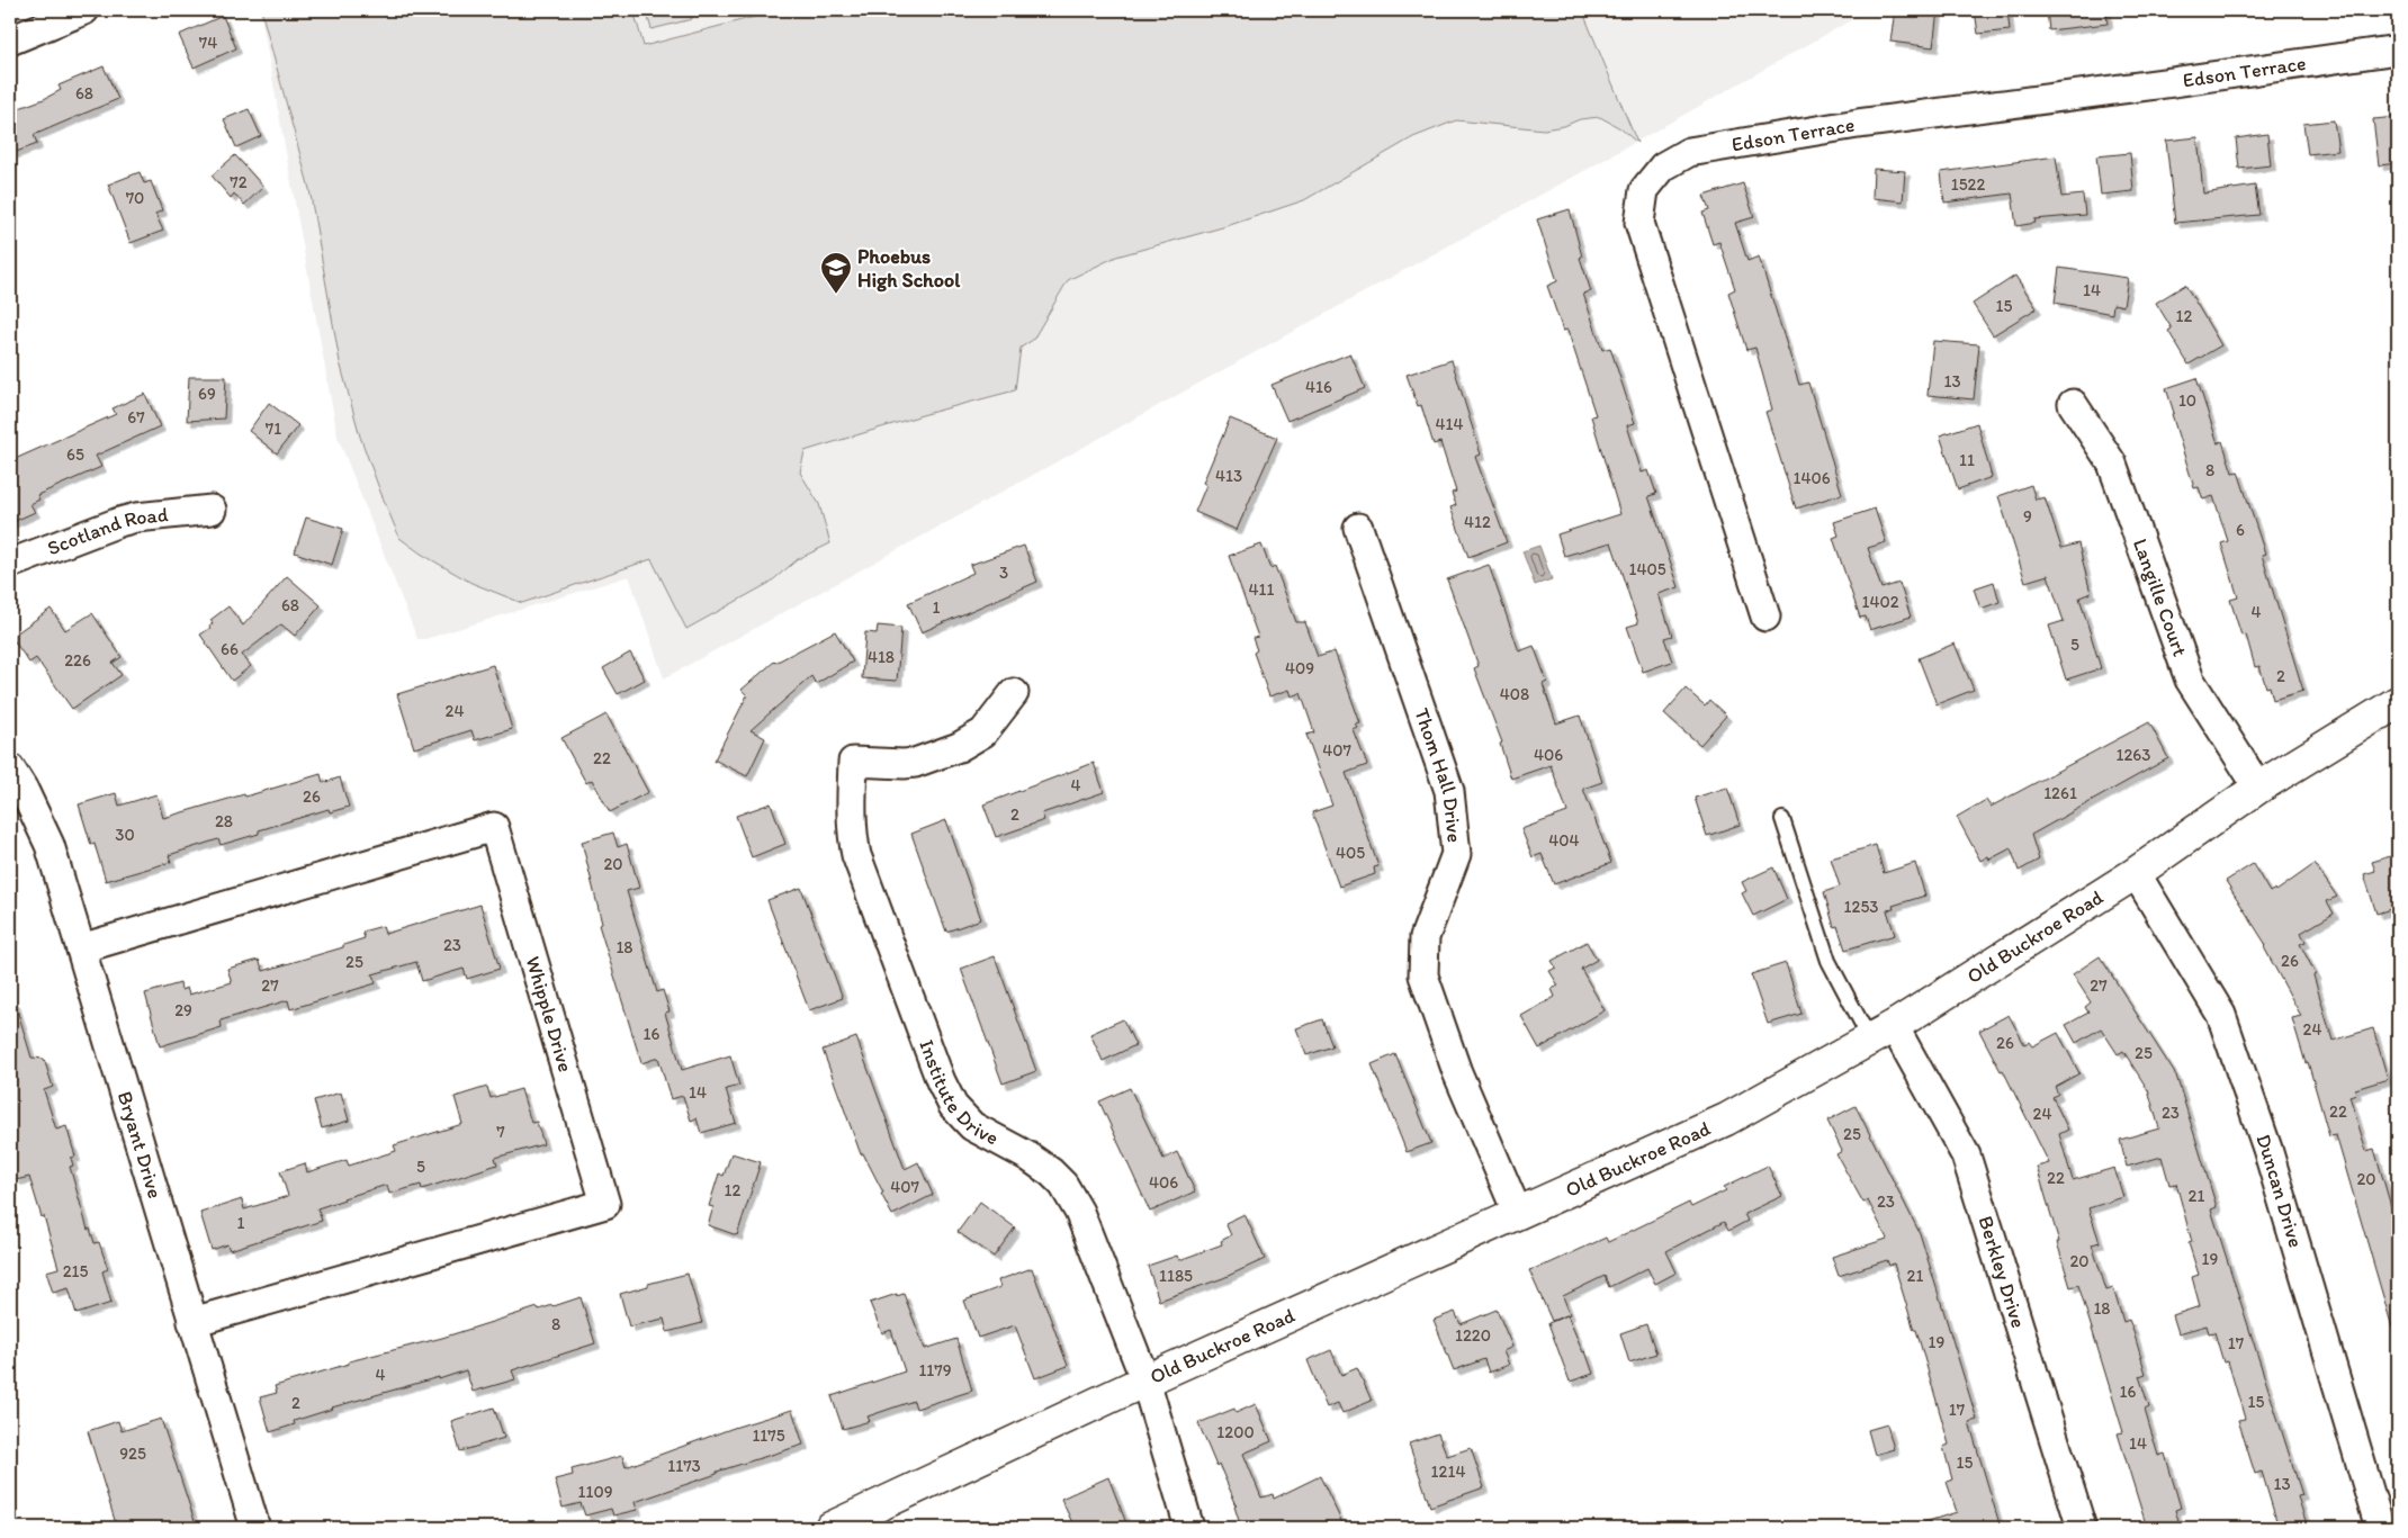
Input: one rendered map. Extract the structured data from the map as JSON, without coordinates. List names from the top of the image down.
{
  "streets": {
    "street": [
      "Edson Terrace",
      "Scotland Road",
      "Langille Court",
      "Thom Hall Drive",
      "Old Buckroe Road",
      "Whipple Drive",
      "Institute Drive",
      "Bryant Drive",
      "Duncan Drive",
      "Berkley Drive"
    ]
  },
  "crossings": [
    ["Langille Court", "Old Buckroe Road"],
    ["Thom Hall Drive", "Old Buckroe Road"],
    ["Old Buckroe Road", "Institute Drive"],
    ["Old Buckroe Road", "Duncan Drive"],
    ["Old Buckroe Road", "Berkley Drive"],
    ["Whipple Drive", "Bryant Drive"]
  ],
  "places": {
    "school or university": ["Phoebus High School"]
  },
  "house_numbers": [
    "74",
    "68",
    "72",
    "1522",
    "70",
    "14",
    "15",
    "12",
    "13",
    "416",
    "69",
    "10",
    "67",
    "414",
    "71",
    "65",
    "11",
    "8",
    "413",
    "1406",
    "9",
    "412",
    "6",
    "1405",
    "3",
    "411",
    "1402",
    "68",
    "1",
    "4",
    "5",
    "66",
    "418",
    "226",
    "409",
    "2",
    "408",
    "24",
    "407",
    "406",
    "1263",
    "22",
    "4",
    "1261",
    "26",
    "2",
    "28",
    "30",
    "404",
    "405",
    "20",
    "1253",
    "23",
    "18",
    "26",
    "25",
    "27",
    "27",
    "29",
    "24",
    "16",
    "26",
    "25",
    "14",
    "22",
    "23",
    "24",
    "7",
    "25",
    "5",
    "22",
    "20",
    "406",
    "407",
    "12",
    "21",
    "23",
    "1",
    "19",
    "20",
    "215",
    "1185",
    "21",
    "18",
    "8",
    "1220",
    "19",
    "17",
    "1179",
    "4",
    "16",
    "15",
    "2",
    "17",
    "1200",
    "1175",
    "14",
    "925",
    "15",
    "1173",
    "1214",
    "13",
    "1109"
  ]
}
